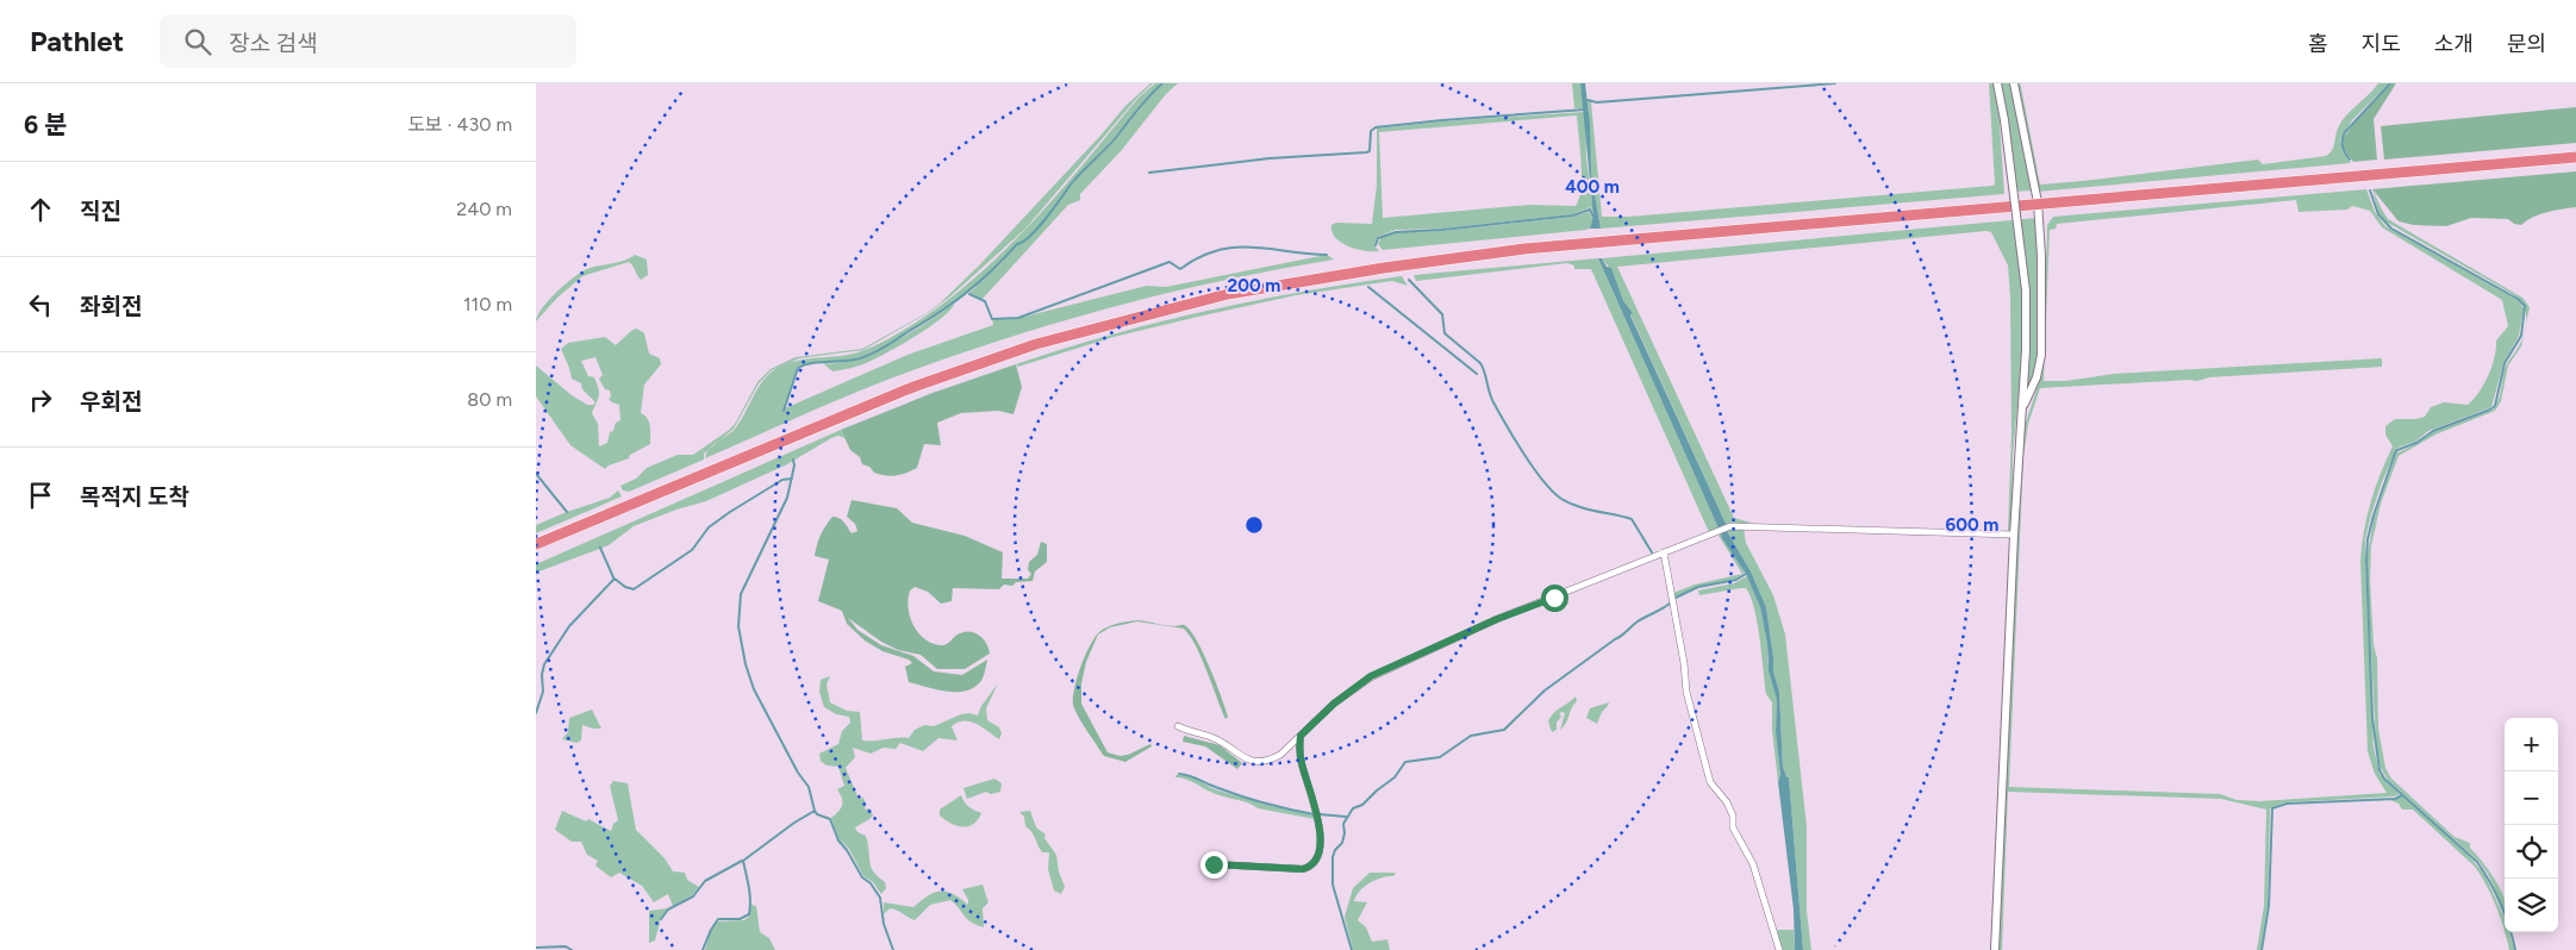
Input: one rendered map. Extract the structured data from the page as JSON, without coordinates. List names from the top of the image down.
{
  "page": {
    "header": "Pathlet",
    "search": "장소 검색",
    "nav": [
      "홈",
      "지도",
      "소개",
      "문의"
    ],
    "heading": ["6 분", "도보 · 430 m"],
    "list": [
      ["직진", "240 m"],
      ["좌회전", "110 m"],
      ["우회전", "80 m"],
      "목적지 도착"
    ],
    "map_buttons": ["+", "−"]
  },
  "rings": ["400 m", "200 m", "600 m"]
}
